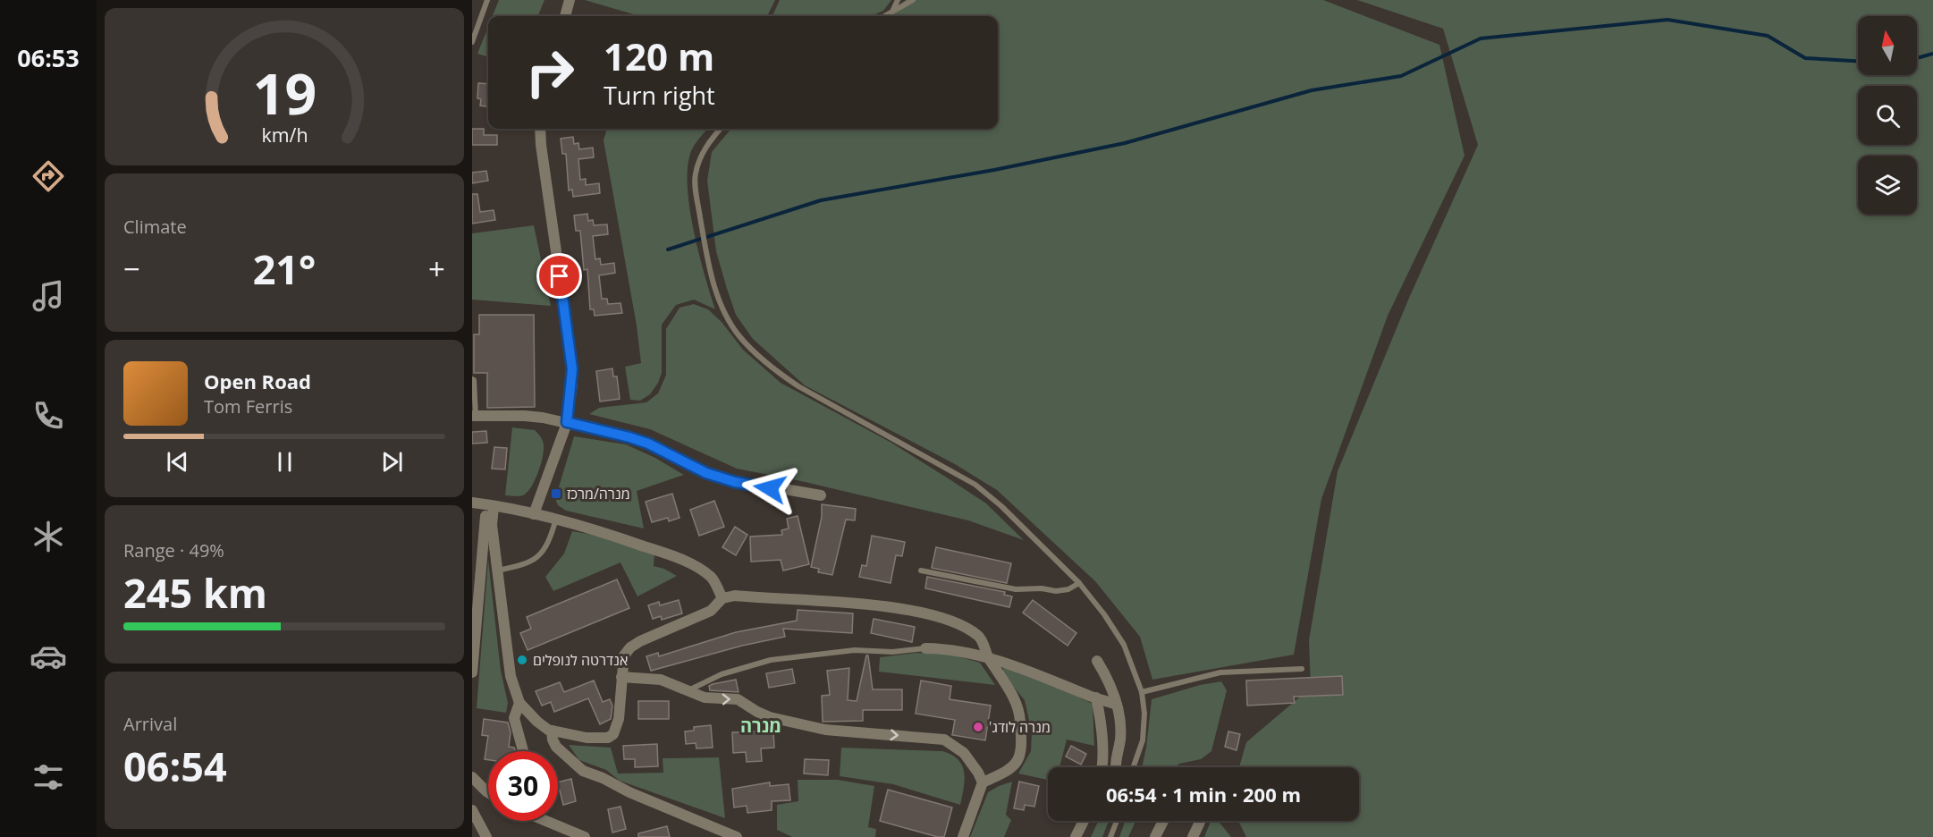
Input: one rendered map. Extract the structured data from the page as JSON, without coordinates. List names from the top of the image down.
{
  "districts": ["מנרה"],
  "places": {
    "transit": ["מנרה/מרכז"],
    "other": ["אנדרטה לנופלים", "'מנרה לודג"]
  },
  "north": "top",
  "page": {
    "tabs": "06:53",
    "turn": ["120 m", "Turn right"],
    "tile": [
      "Climate",
      ["Range · 49%", "245 km"],
      ["Arrival", "06:54"]
    ],
    "heat": ["−", "21°", "+"],
    "song": ["Open Road", "Tom Ferris"],
    "limit": "30",
    "trip": "06:54 · 1 min · 200 m",
    "gauge": ["19", "km/h"]
  }
}
